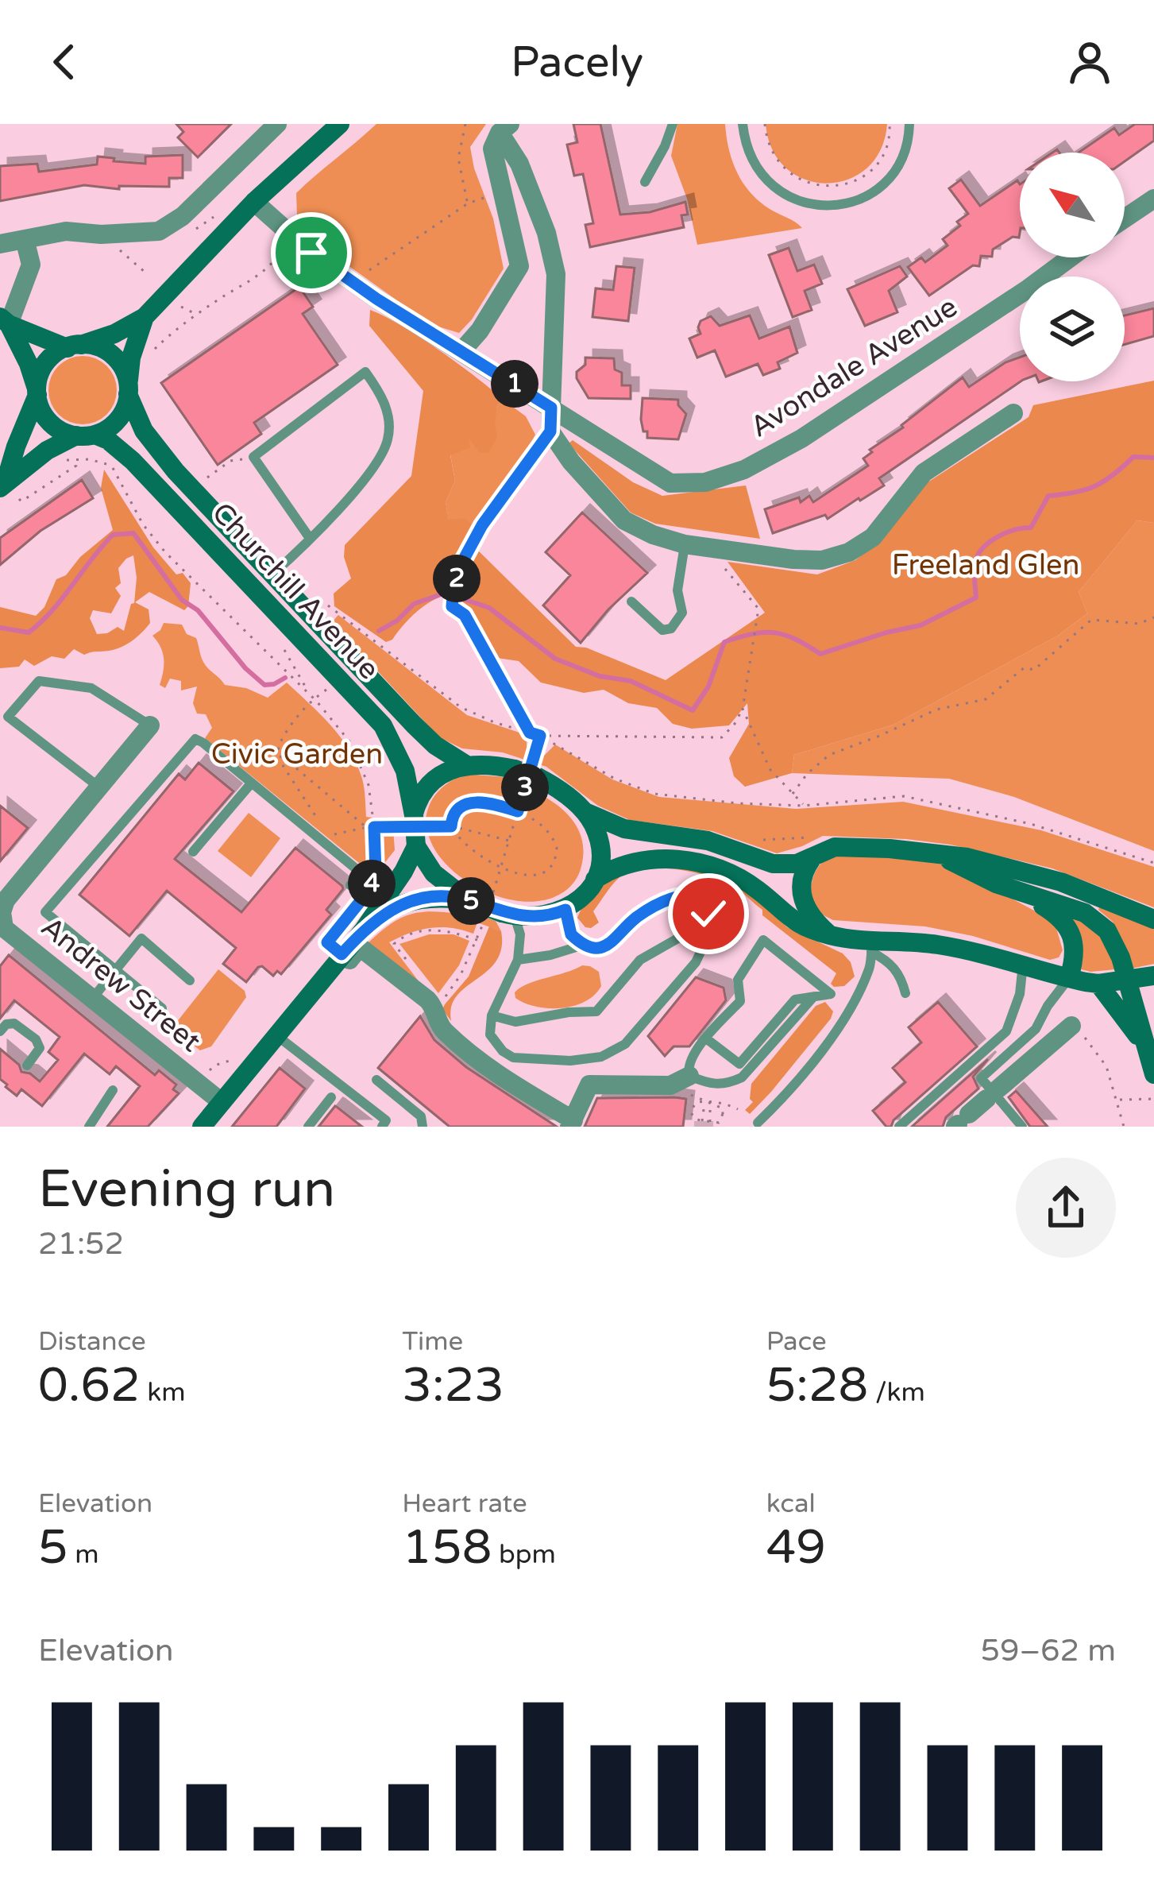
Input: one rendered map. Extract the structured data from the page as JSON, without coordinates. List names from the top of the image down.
{
  "streets": {
    "street": ["Avondale Avenue", "Churchill Avenue", "Andrew Street"]
  },
  "parks": ["Freeland Glen", "Civic Garden"],
  "north": "top left",
  "page": {
    "header": "Pacely",
    "pins": [
      "1",
      "2",
      "3",
      "4",
      "5"
    ],
    "heading": ["Evening run", "21:52"],
    "stats": [
      ["Distance", "0.62 km"],
      ["Time", "3:23"],
      ["Pace", "5:28 /km"],
      ["Elevation", "5 m"],
      ["Heart rate", "158 bpm"],
      ["kcal", "49"]
    ],
    "chart": ["Elevation", "59–62 m"]
  }
}
